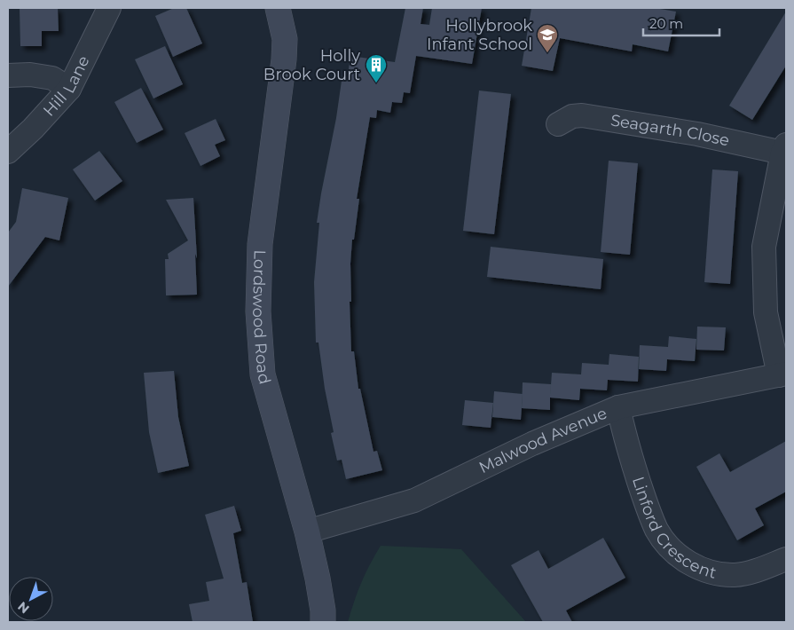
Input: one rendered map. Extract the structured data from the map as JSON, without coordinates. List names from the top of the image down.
{
  "streets": {
    "street": [
      "Hill Lane",
      "Seagarth Close",
      "Lordswood Road",
      "Malwood Avenue",
      "Linford Crescent"
    ]
  },
  "crossings": [
    ["Lordswood Road", "Malwood Avenue"],
    ["Malwood Avenue", "Linford Crescent"]
  ],
  "places": {
    "school or university": ["Hollybrook Infant School"],
    "building": ["Holly Brook Court"]
  },
  "scale_bar": "20 m",
  "north": "bottom left"
}
